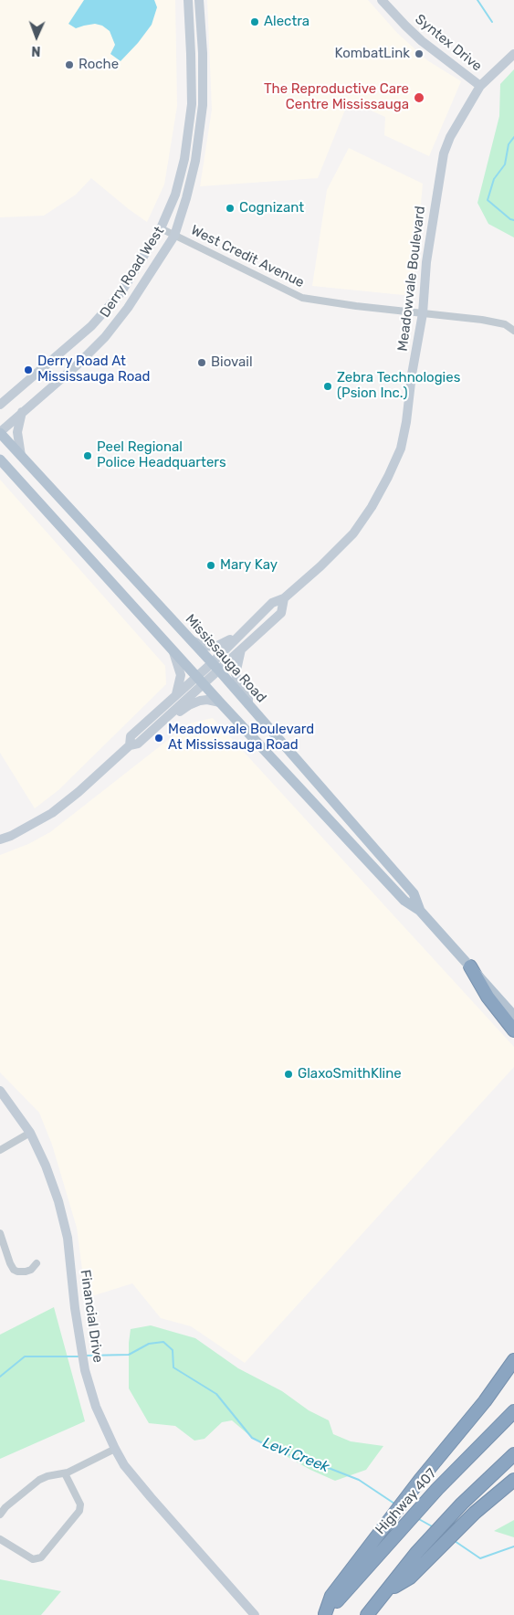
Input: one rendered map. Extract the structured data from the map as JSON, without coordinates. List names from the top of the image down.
{
  "streets": {
    "highway": ["Highway 407"],
    "main road": [
      "Syntex Drive",
      "Derry Road West",
      "Meadowvale Boulevard",
      "Mississauga Road",
      "Financial Drive"
    ],
    "street": ["West Credit Avenue"]
  },
  "crossings": [
    ["Syntex Drive", "Meadowvale Boulevard"],
    ["West Credit Avenue", "Derry Road West"],
    ["West Credit Avenue", "Meadowvale Boulevard"],
    ["Derry Road West", "Mississauga Road"],
    ["Meadowvale Boulevard", "Mississauga Road"]
  ],
  "water": ["Levi Creek"],
  "places": [
    "Alectra",
    "KombatLink",
    "Roche",
    "The Reproductive Care Centre Mississauga",
    "Cognizant",
    "Biovail",
    "Derry Road At Mississauga Road",
    "Zebra Technologies (Psion Inc.)",
    "Peel Regional Police Headquarters",
    "Mary Kay",
    "Meadowvale Boulevard At Mississauga Road",
    "GlaxoSmithKline"
  ],
  "north": "bottom"
}
